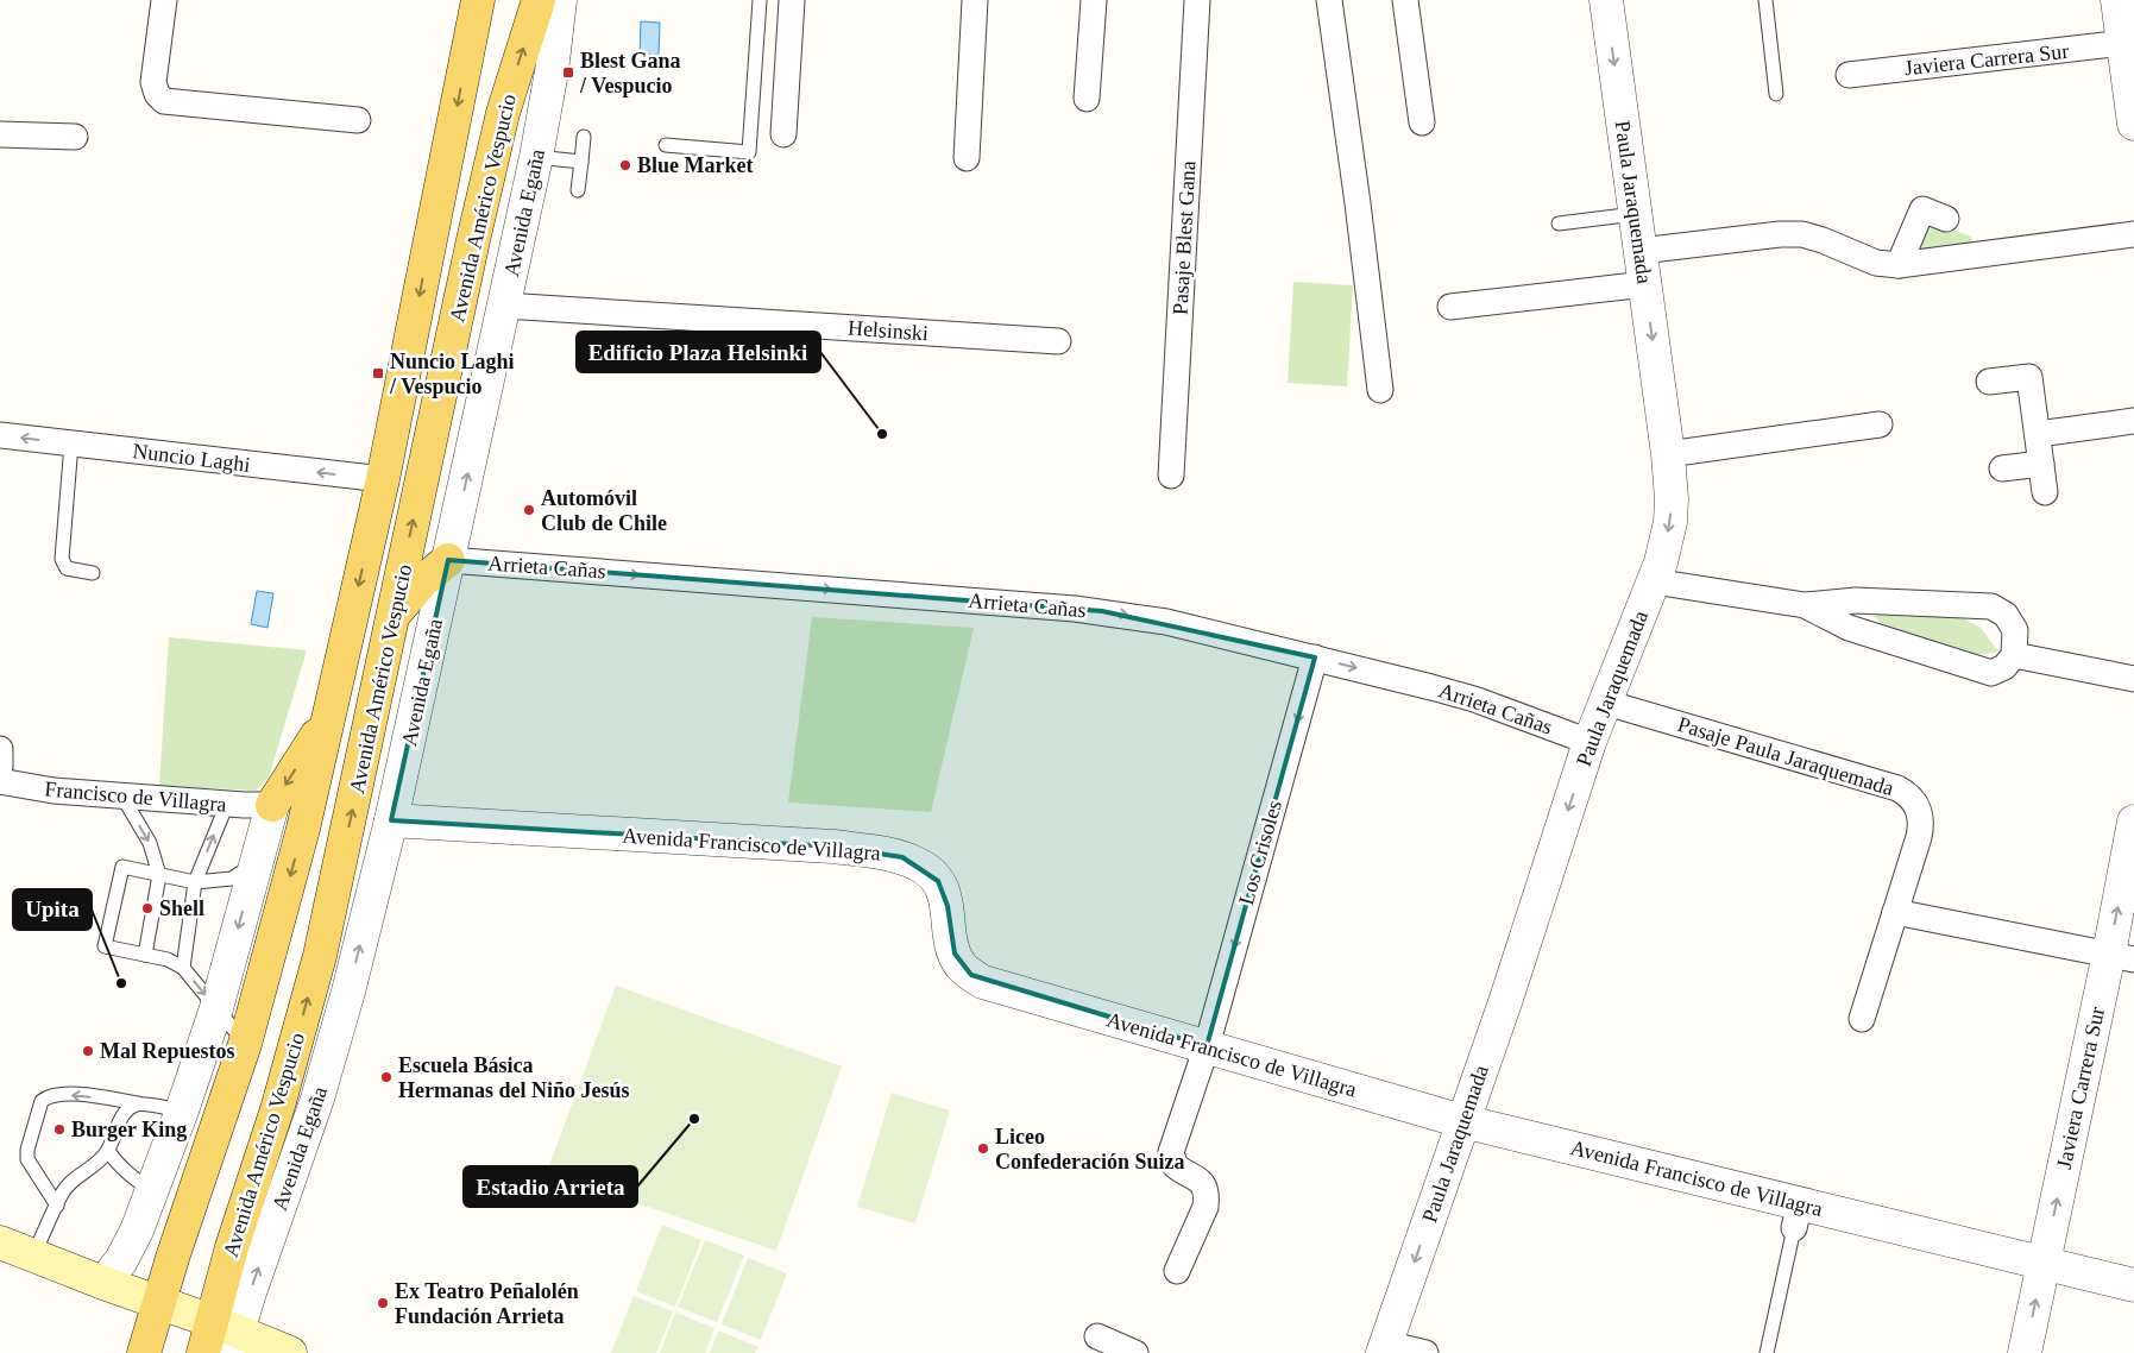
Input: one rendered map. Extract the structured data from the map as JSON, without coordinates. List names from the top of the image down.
{
  "streets": {
    "main road": ["Avenida Américo Vespucio"],
    "street": [
      "Javiera Carrera Sur",
      "Paula Jaraquemada",
      "Avenida Egaña",
      "Pasaje Blest Gana",
      "Helsinski",
      "Nuncio Laghi",
      "Arrieta Cañas",
      "Pasaje Paula Jaraquemada",
      "Francisco de Villagra",
      "Avenida Francisco de Villagra",
      "Los Crisoles"
    ]
  },
  "crossings": [
    ["Javiera Carrera Sur", "Avenida Francisco de Villagra"],
    ["Paula Jaraquemada", "Arrieta Cañas"],
    ["Paula Jaraquemada", "Pasaje Paula Jaraquemada"],
    ["Paula Jaraquemada", "Avenida Francisco de Villagra"],
    ["Avenida Américo Vespucio", "Avenida Egaña"],
    ["Avenida Américo Vespucio", "Nuncio Laghi"],
    ["Avenida Egaña", "Helsinski"],
    ["Avenida Egaña", "Arrieta Cañas"],
    ["Avenida Egaña", "Avenida Francisco de Villagra"],
    ["Arrieta Cañas", "Los Crisoles"],
    ["Avenida Francisco de Villagra", "Los Crisoles"]
  ],
  "one_way": [
    "Javiera Carrera Sur",
    "Nuncio Laghi",
    "Arrieta Cañas",
    "Los Crisoles"
  ],
  "places": {
    "transit": ["Blest Gana / Vespucio", "Nuncio Laghi / Vespucio"],
    "other": [
      "Blue Market",
      "Edificio Plaza Helsinki",
      "Automóvil Club de Chile",
      "Shell",
      "Upita",
      "Mal Repuestos",
      "Escuela Básica Hermanas del Niño Jesús",
      "Estadio Arrieta",
      "Burger King",
      "Liceo Confederación Suiza",
      "Ex Teatro Peñalolén Fundación Arrieta"
    ]
  }
}
